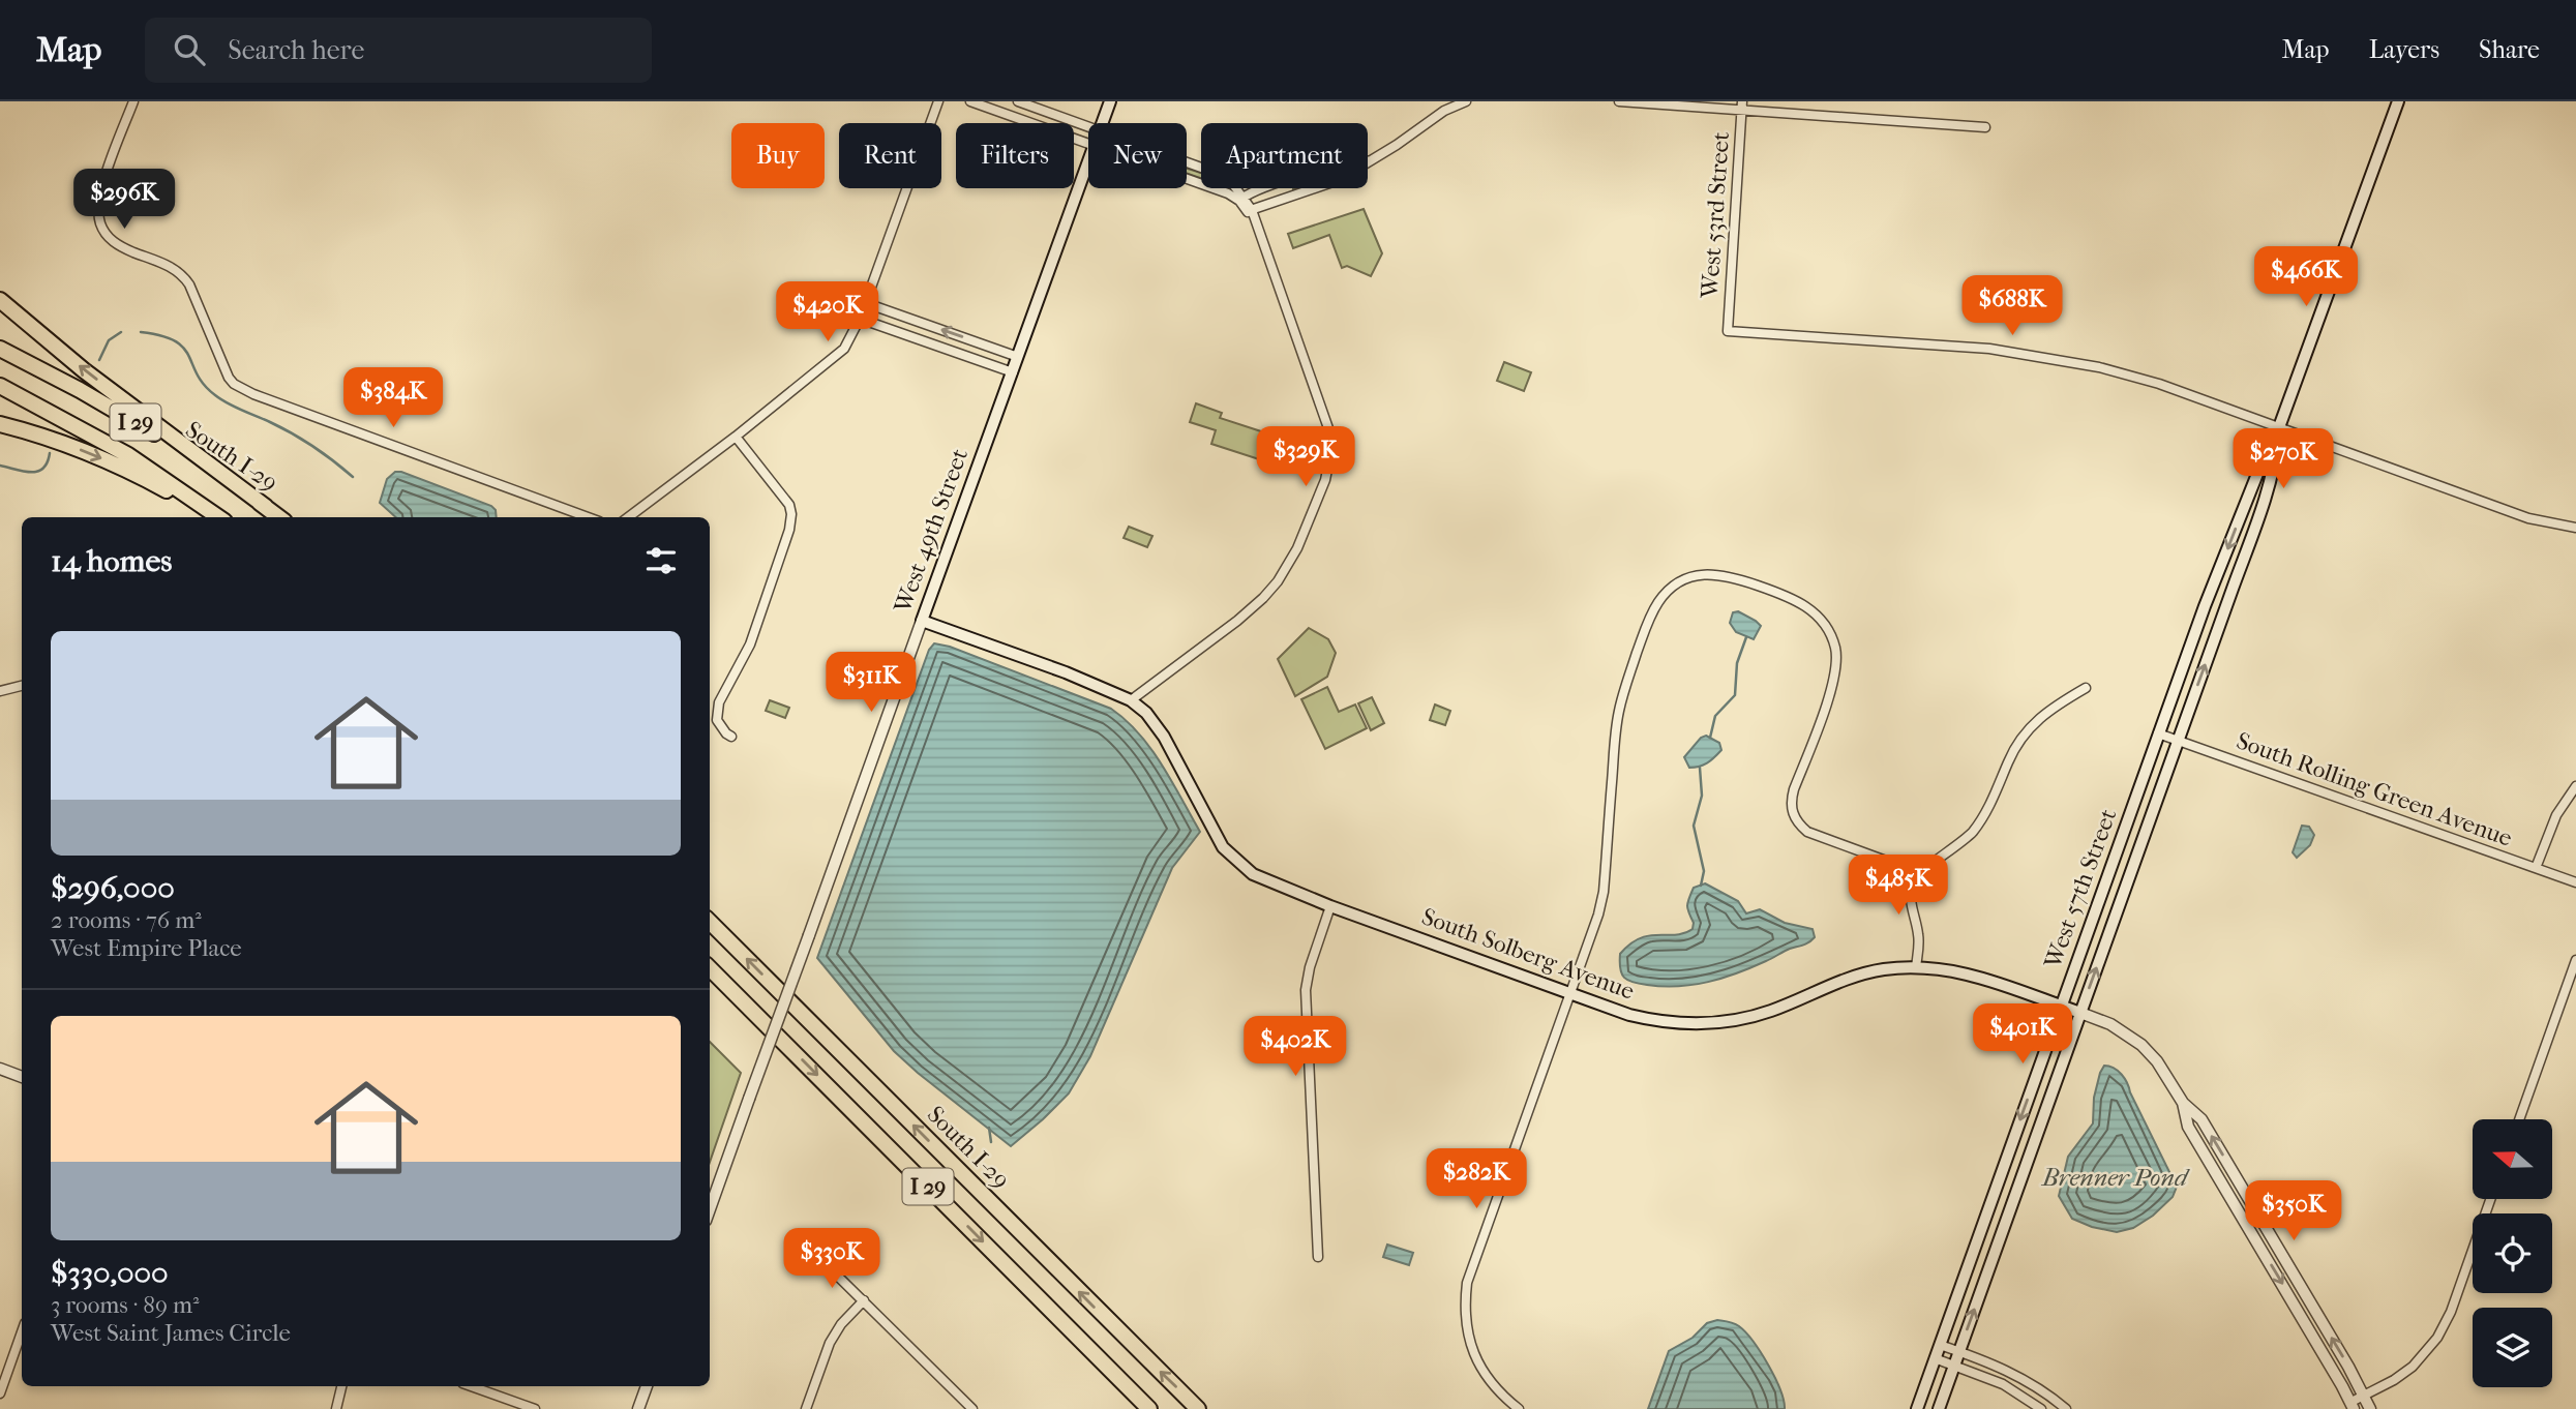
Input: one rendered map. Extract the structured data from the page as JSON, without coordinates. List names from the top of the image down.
{
  "streets": {
    "highway": ["I 29", "South I-29"],
    "main road": ["West 49th Street", "West 57th Street", "South Solberg Avenue"],
    "street": ["West 53rd Street", "South Rolling Green Avenue"]
  },
  "crossings": [
    ["West 53rd Street", "West 57th Street"],
    ["West 49th Street", "South Solberg Avenue"],
    ["South Rolling Green Avenue", "West 57th Street"],
    ["West 57th Street", "South Solberg Avenue"]
  ],
  "water": ["Brenner Pond"],
  "north": "left",
  "page": {
    "header": "Map",
    "search": "Search here",
    "nav": ["Map", "Layers", "Share"],
    "chip": [
      "Buy",
      "Rent",
      "Filters",
      "New",
      "Apartment"
    ],
    "price": [
      "$296K",
      "$466K",
      "$688K",
      "$420K",
      "$384K",
      "$329K",
      "$270K",
      "$311K",
      "$485K",
      "$401K",
      "$402K",
      "$282K",
      "$350K",
      "$330K"
    ],
    "heading": "14 homes",
    "list": [
      {
        "name": "$296,000",
        "note": "2 rooms · 76 m² · West Empire Place"
      },
      {
        "name": "$330,000",
        "note": "3 rooms · 89 m² · West Saint James Circle"
      }
    ]
  }
}
